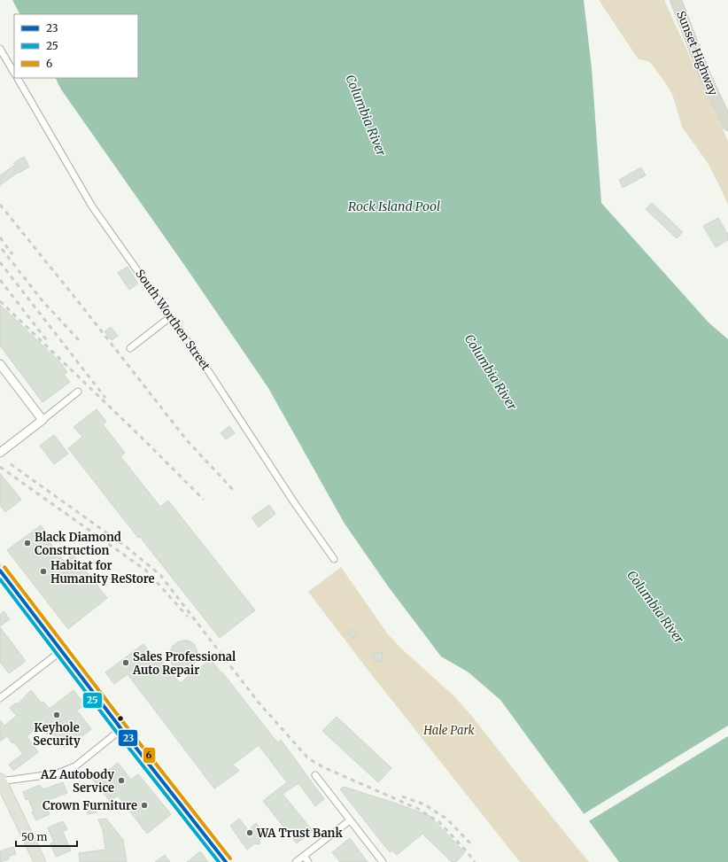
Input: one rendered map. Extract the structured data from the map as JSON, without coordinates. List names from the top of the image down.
{
  "streets": {
    "highway": ["Sunset Highway"],
    "street": ["South Worthen Street"]
  },
  "water": ["Columbia River", "Rock Island Pool"],
  "parks": ["Hale Park"],
  "places": [
    "Black Diamond Construction",
    "Habitat for Humanity ReStore",
    "Sales Professional Auto Repair",
    "Keyhole Security",
    "AZ Autobody Service",
    "Crown Furniture",
    "WA Trust Bank"
  ],
  "lines": ["transit line 6", "transit line 23", "transit line 25"],
  "legend": ["23", "25", "6"],
  "scale_bar": "50 m"
}
